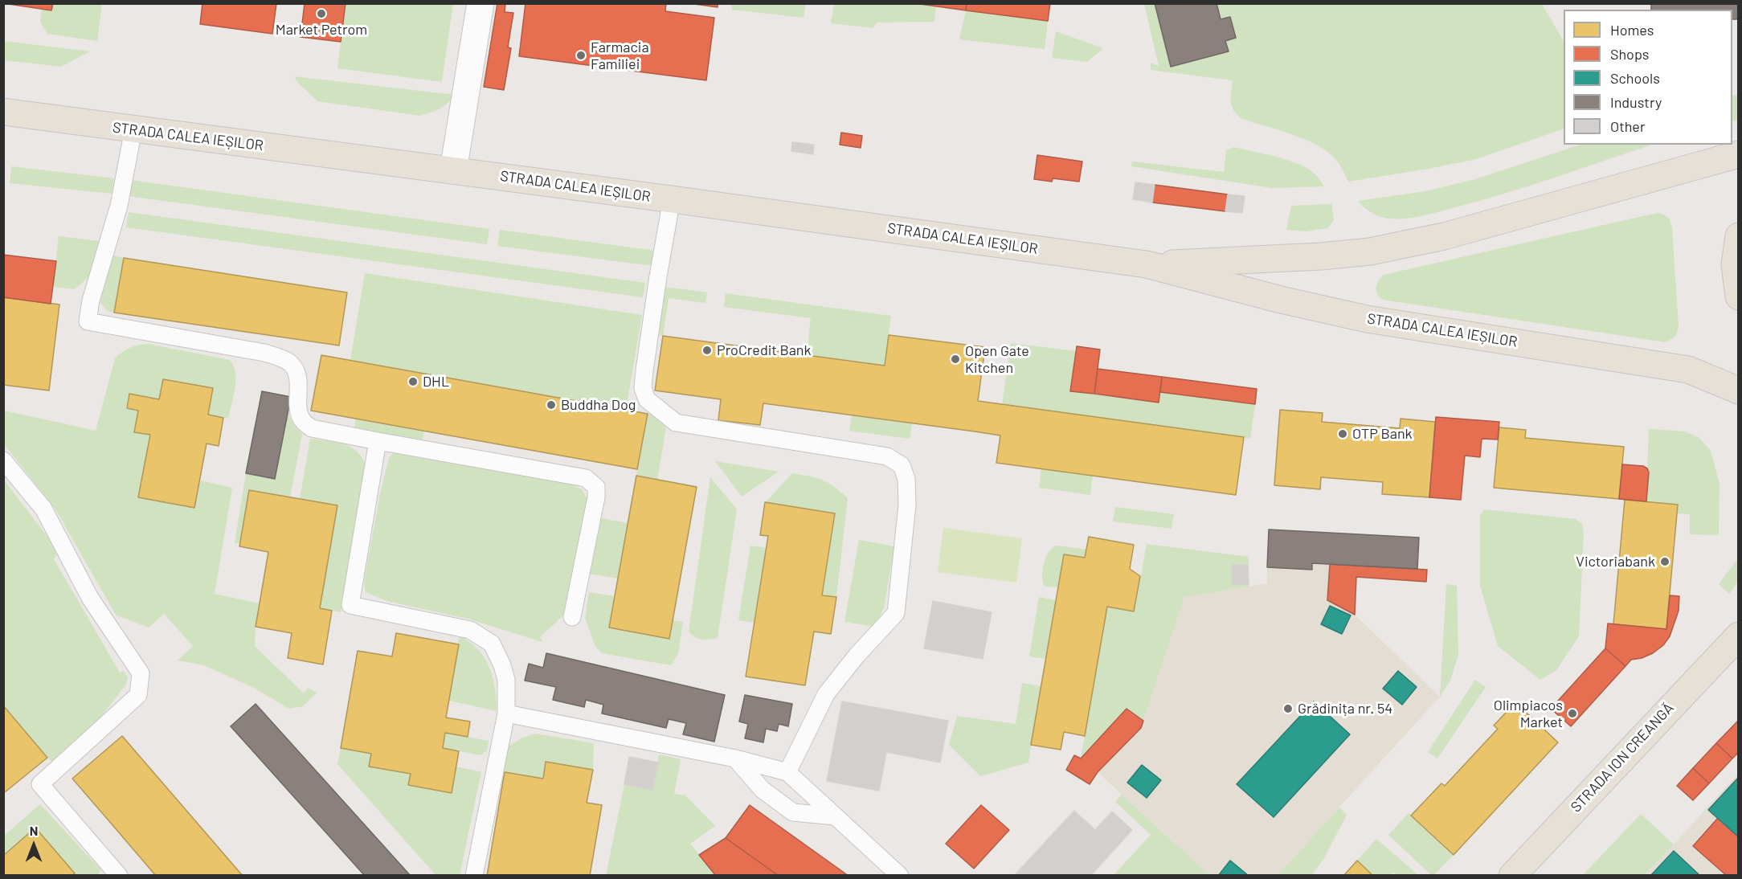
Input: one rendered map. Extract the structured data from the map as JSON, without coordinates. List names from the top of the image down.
{
  "streets": {
    "main road": ["STRADA CALEA IEȘILOR", "STRADA ION CREANGĂ"]
  },
  "places": [
    "Market Petrom",
    "Farmacia Familiei",
    "ProCredit Bank",
    "Open Gate Kitchen",
    "DHL",
    "Buddha Dog",
    "OTP Bank",
    "Victoriabank",
    "Grădinița nr. 54",
    "Olimpiacos Market"
  ],
  "legend": [
    "Homes",
    "Shops",
    "Schools",
    "Industry",
    "Other"
  ],
  "north": "top"
}
